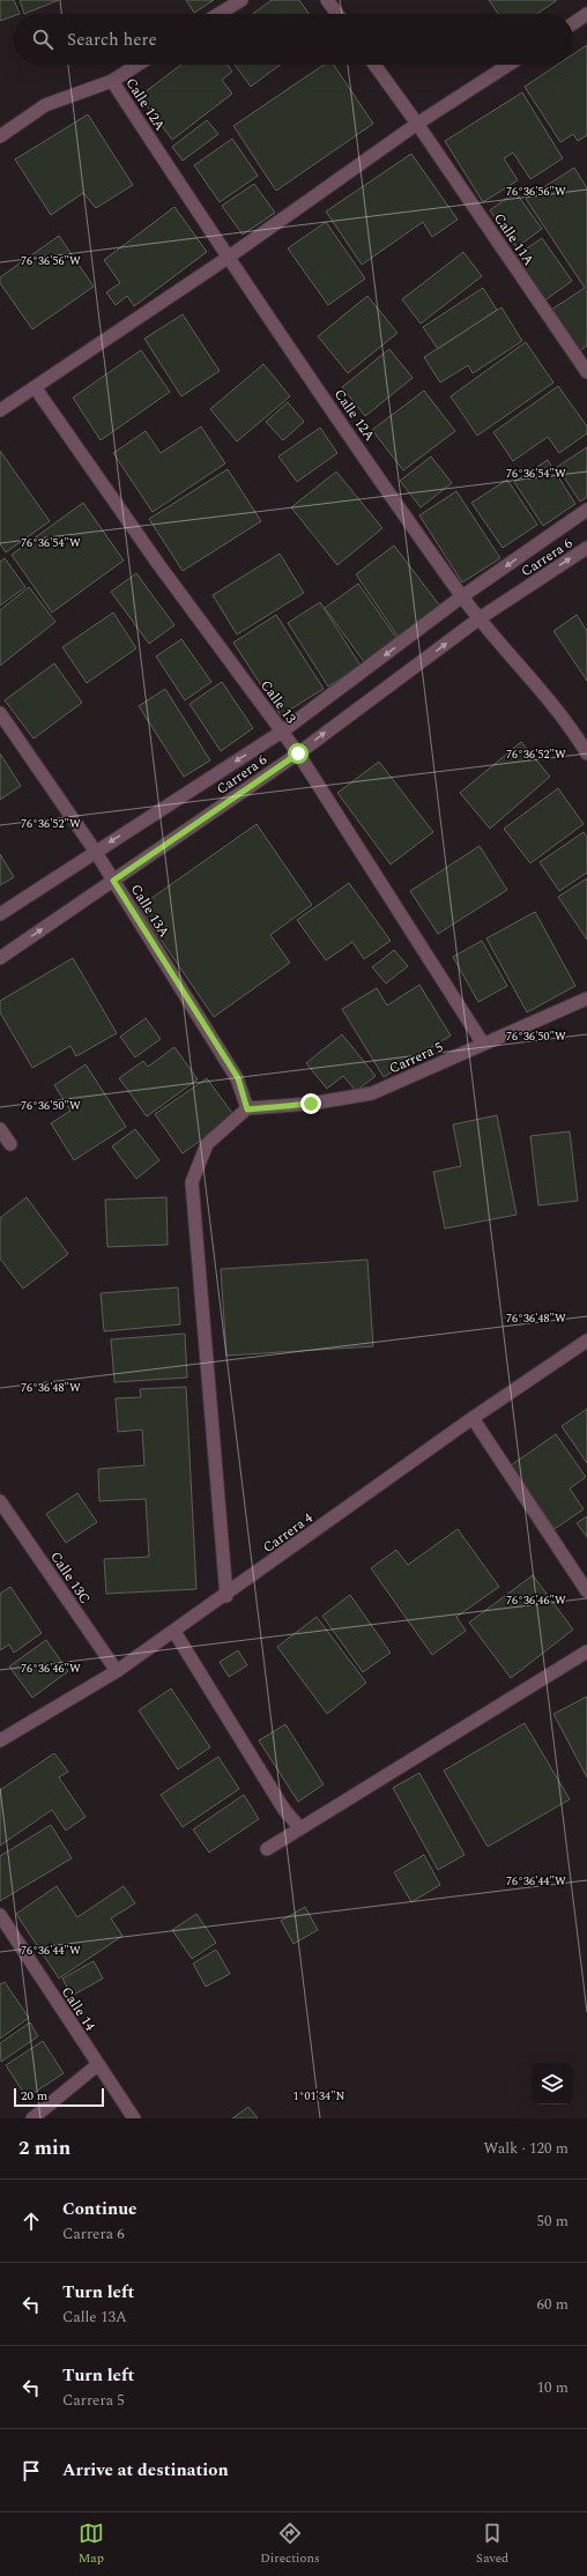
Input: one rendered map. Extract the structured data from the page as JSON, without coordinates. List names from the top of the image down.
{
  "streets": {
    "street": [
      "Calle 12A",
      "Calle 11A",
      "Carrera 6",
      "Calle 13",
      "Calle 13A",
      "Carrera 5",
      "Carrera 4",
      "Calle 13C",
      "Calle 14"
    ]
  },
  "crossings": [
    ["Calle 12A", "Carrera 6"],
    ["Carrera 6", "Calle 13"],
    ["Carrera 6", "Calle 13A"],
    ["Calle 13", "Carrera 5"],
    ["Calle 13A", "Carrera 5"],
    ["Carrera 4", "Calle 13C"]
  ],
  "scale_bar": "20 m",
  "page": {
    "search": "Search here",
    "scale": "20 m",
    "heading": ["2 min", "Walk · 120 m"],
    "list": [
      ["Continue", "Carrera 6", "50 m"],
      ["Turn left", "Calle 13A", "60 m"],
      ["Turn left", "Carrera 5", "10 m"],
      "Arrive at destination"
    ],
    "nav": ["Map", "Directions", "Saved"]
  },
  "coordinates": [
    "76°36'56\"W",
    "76°36'54\"W",
    "76°36'52\"W",
    "76°36'50\"W",
    "76°36'48\"W",
    "76°36'46\"W",
    "76°36'44\"W",
    "1°01'34\"N"
  ]
}
